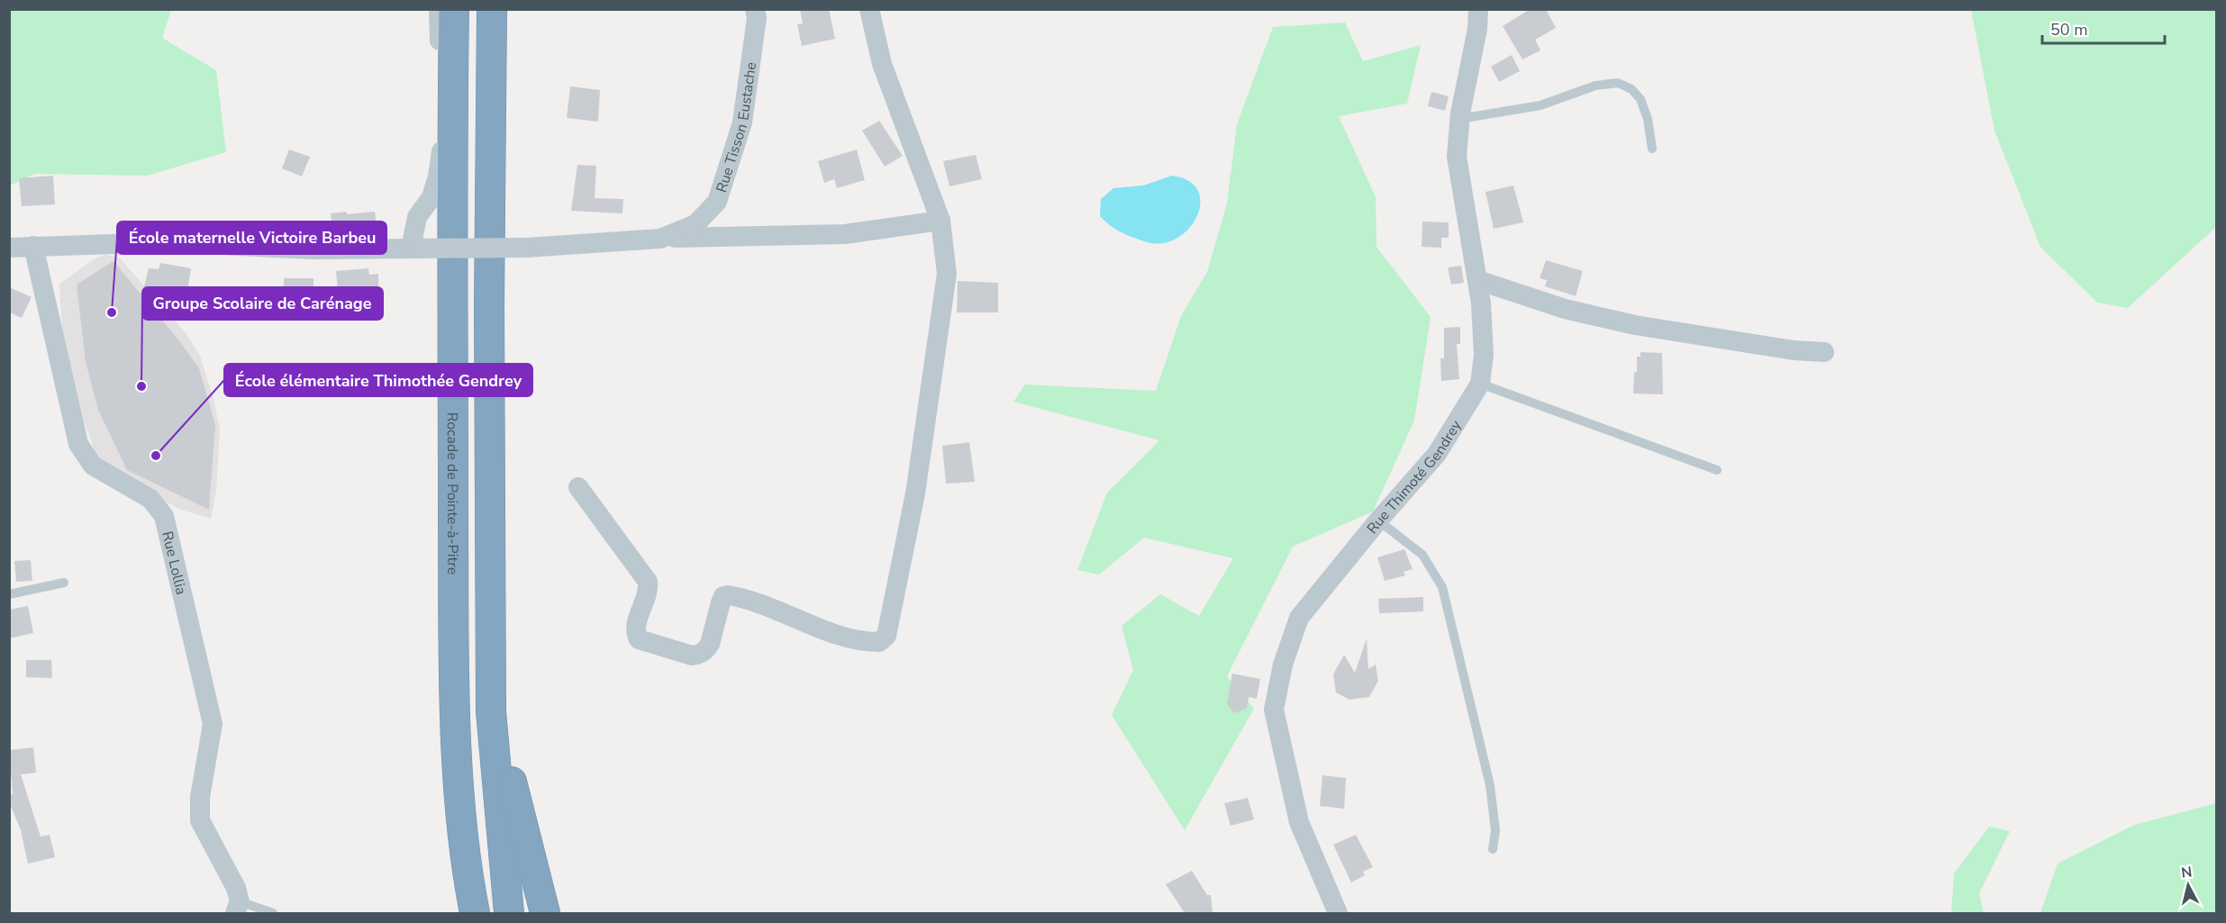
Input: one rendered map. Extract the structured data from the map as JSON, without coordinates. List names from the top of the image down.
{
  "streets": {
    "highway": ["Rocade de Pointe-à-Pitre"],
    "street": ["Rue Tisson Eustache", "Rue Thimoté Gendrey", "Rue Lollia"]
  },
  "crossings": [
    ["Rue Tisson Eustache", "Rue Lollia"]
  ],
  "places": ["École maternelle Victoire Barbeu", "Groupe Scolaire de Carénage", "École élémentaire Thimothée Gendrey"],
  "scale_bar": "50 m",
  "north": "top"
}
